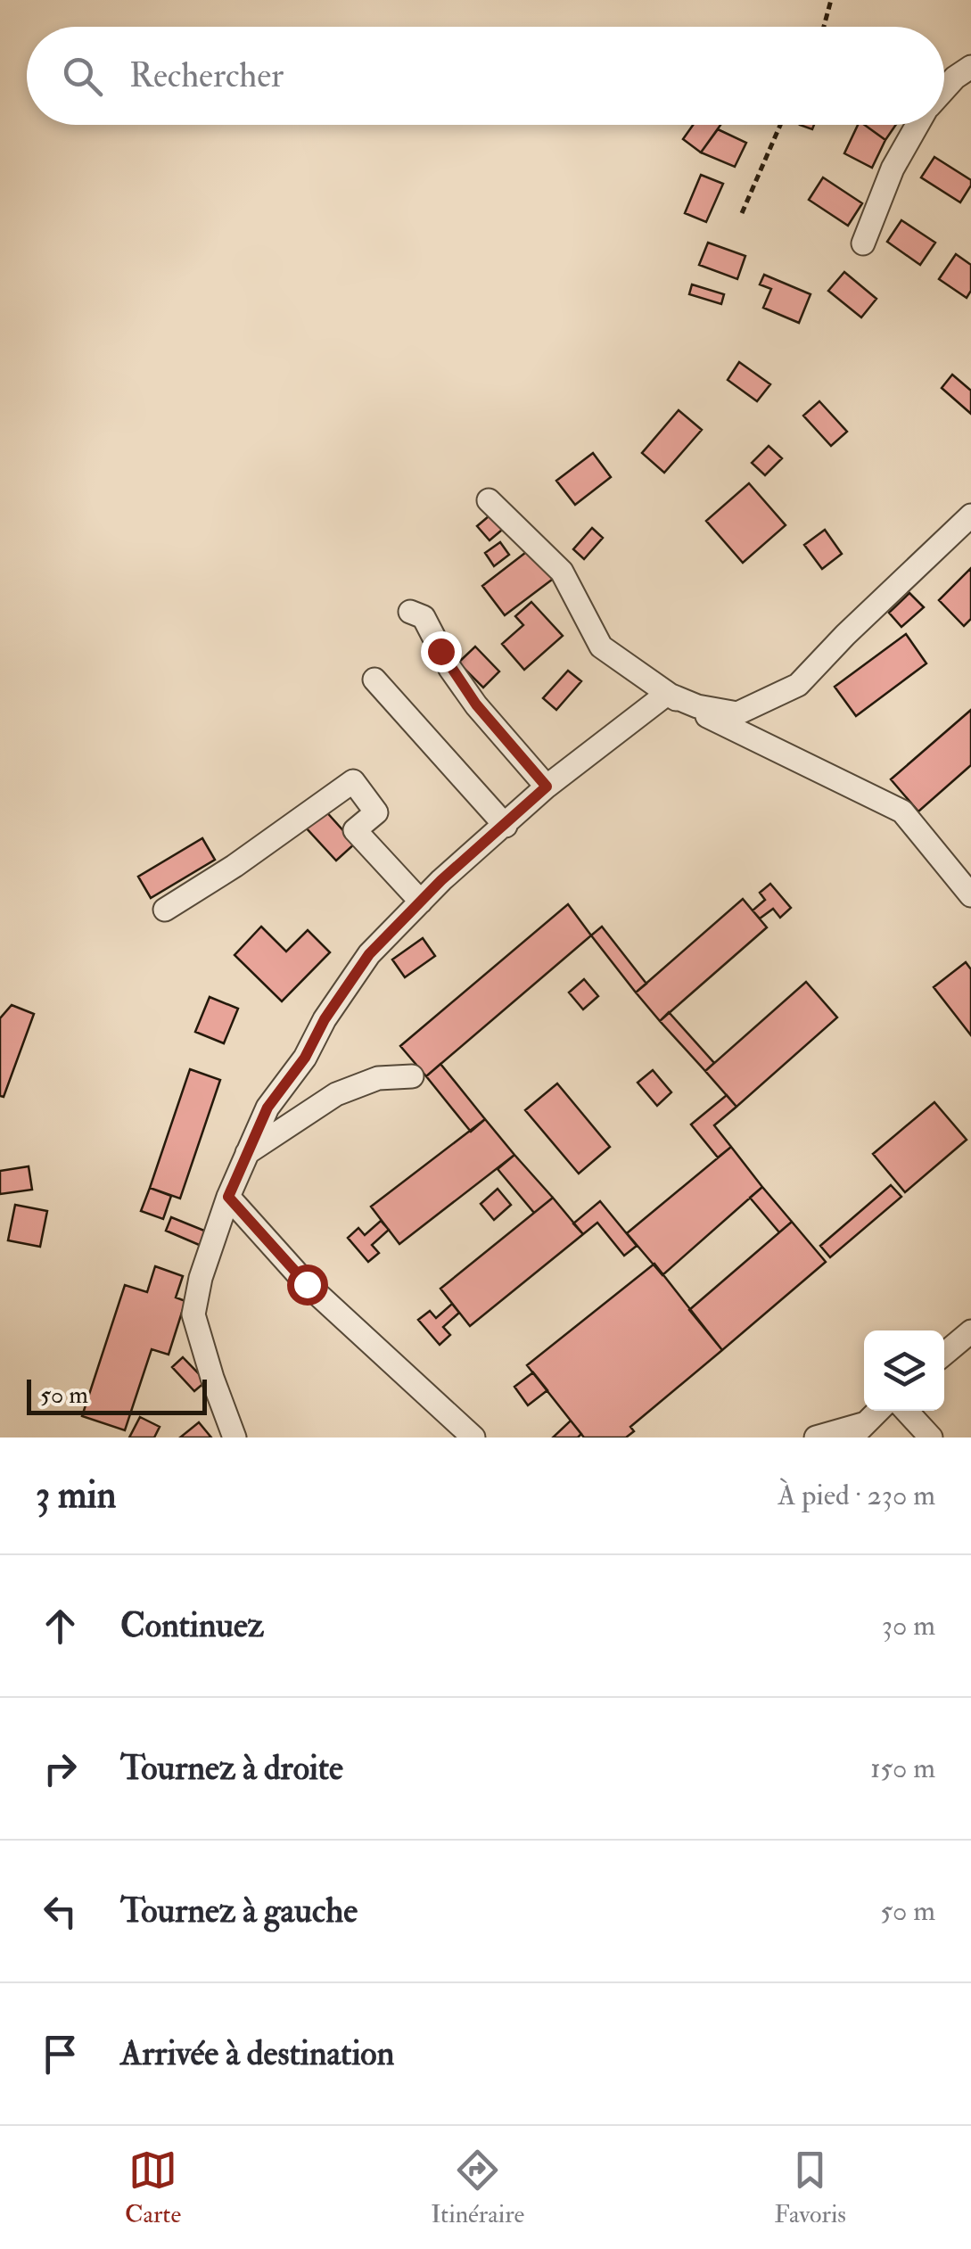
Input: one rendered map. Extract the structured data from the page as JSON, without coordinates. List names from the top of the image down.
{
  "scale_bar": "50 m",
  "page": {
    "search": "Rechercher",
    "scale": "50 m",
    "heading": ["3 min", "À pied · 230 m"],
    "list": [
      ["Continuez", "30 m"],
      ["Tournez à droite", "150 m"],
      ["Tournez à gauche", "50 m"],
      "Arrivée à destination"
    ],
    "nav": ["Carte", "Itinéraire", "Favoris"]
  }
}
